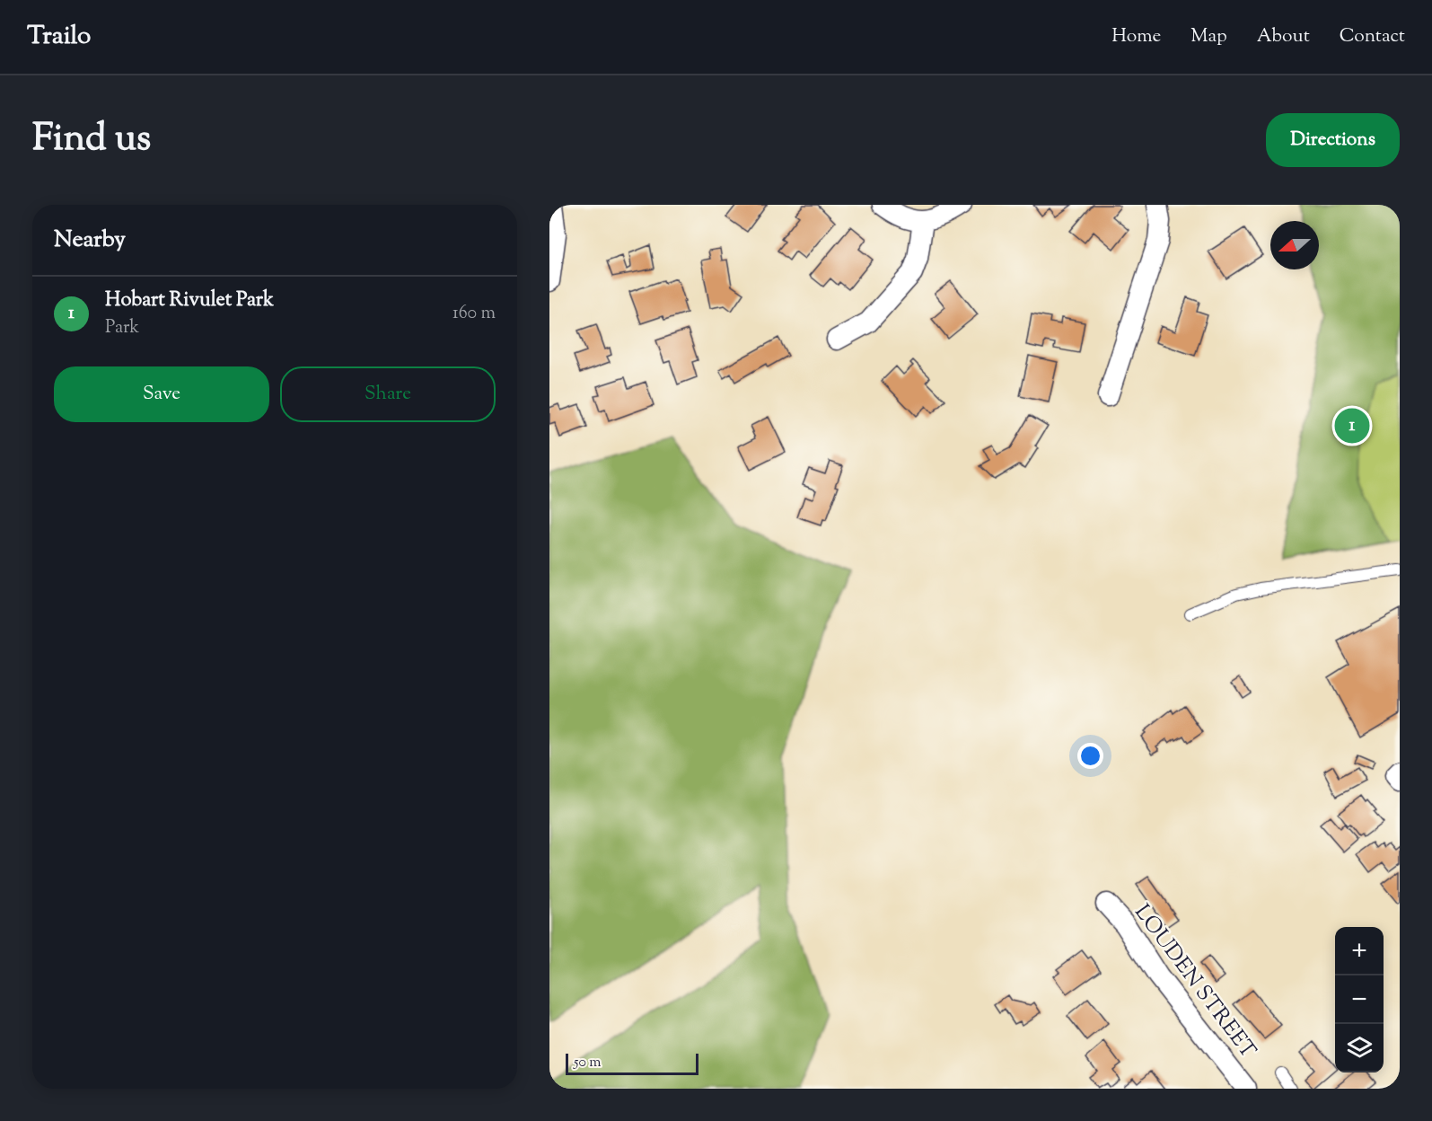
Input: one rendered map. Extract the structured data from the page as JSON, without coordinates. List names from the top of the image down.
{
  "streets": {
    "street": ["LOUDEN STREET"]
  },
  "scale_bar": "50 m",
  "north": "left",
  "page": {
    "header": "Trailo",
    "nav": [
      "Home",
      "Map",
      "About",
      "Contact"
    ],
    "title": "Find us",
    "buttons": [
      "Directions",
      ["Save", "Share"]
    ],
    "heading": "Nearby",
    "list": [
      {
        "mark": "1",
        "name": "Hobart Rivulet Park",
        "note": "Park",
        "value": "160 m"
      }
    ],
    "pins": "1",
    "map_buttons": ["+", "−"],
    "scale": "50 m"
  }
}
